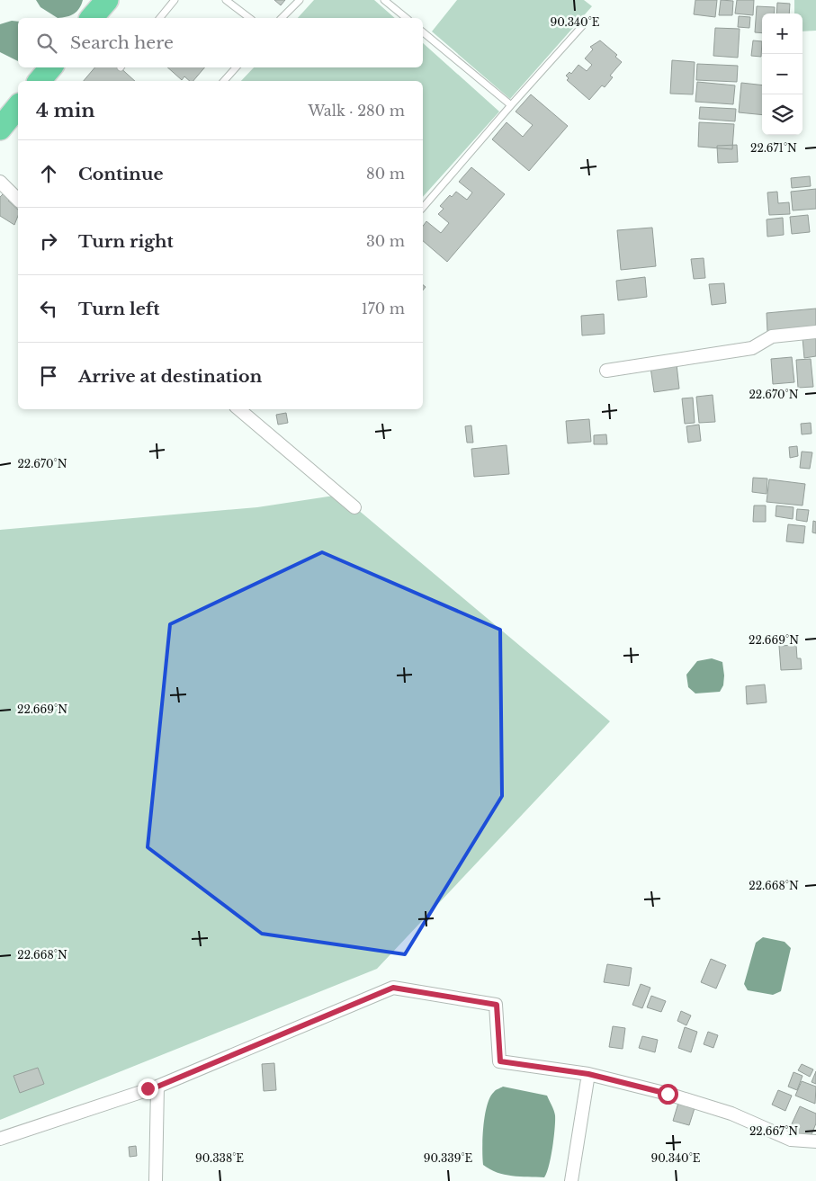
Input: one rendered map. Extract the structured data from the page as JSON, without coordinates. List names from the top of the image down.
{
  "page": {
    "map_buttons": ["+", "−"],
    "search": "Search here",
    "heading": ["4 min", "Walk · 280 m"],
    "list": [
      ["Continue", "80 m"],
      ["Turn right", "30 m"],
      ["Turn left", "170 m"],
      "Arrive at destination"
    ]
  },
  "coordinates": [
    "90.340°E",
    "22.671°N",
    "22.670°N",
    "22.669°N",
    "22.668°N",
    "22.667°N",
    "90.338°E",
    "90.339°E"
  ]
}
